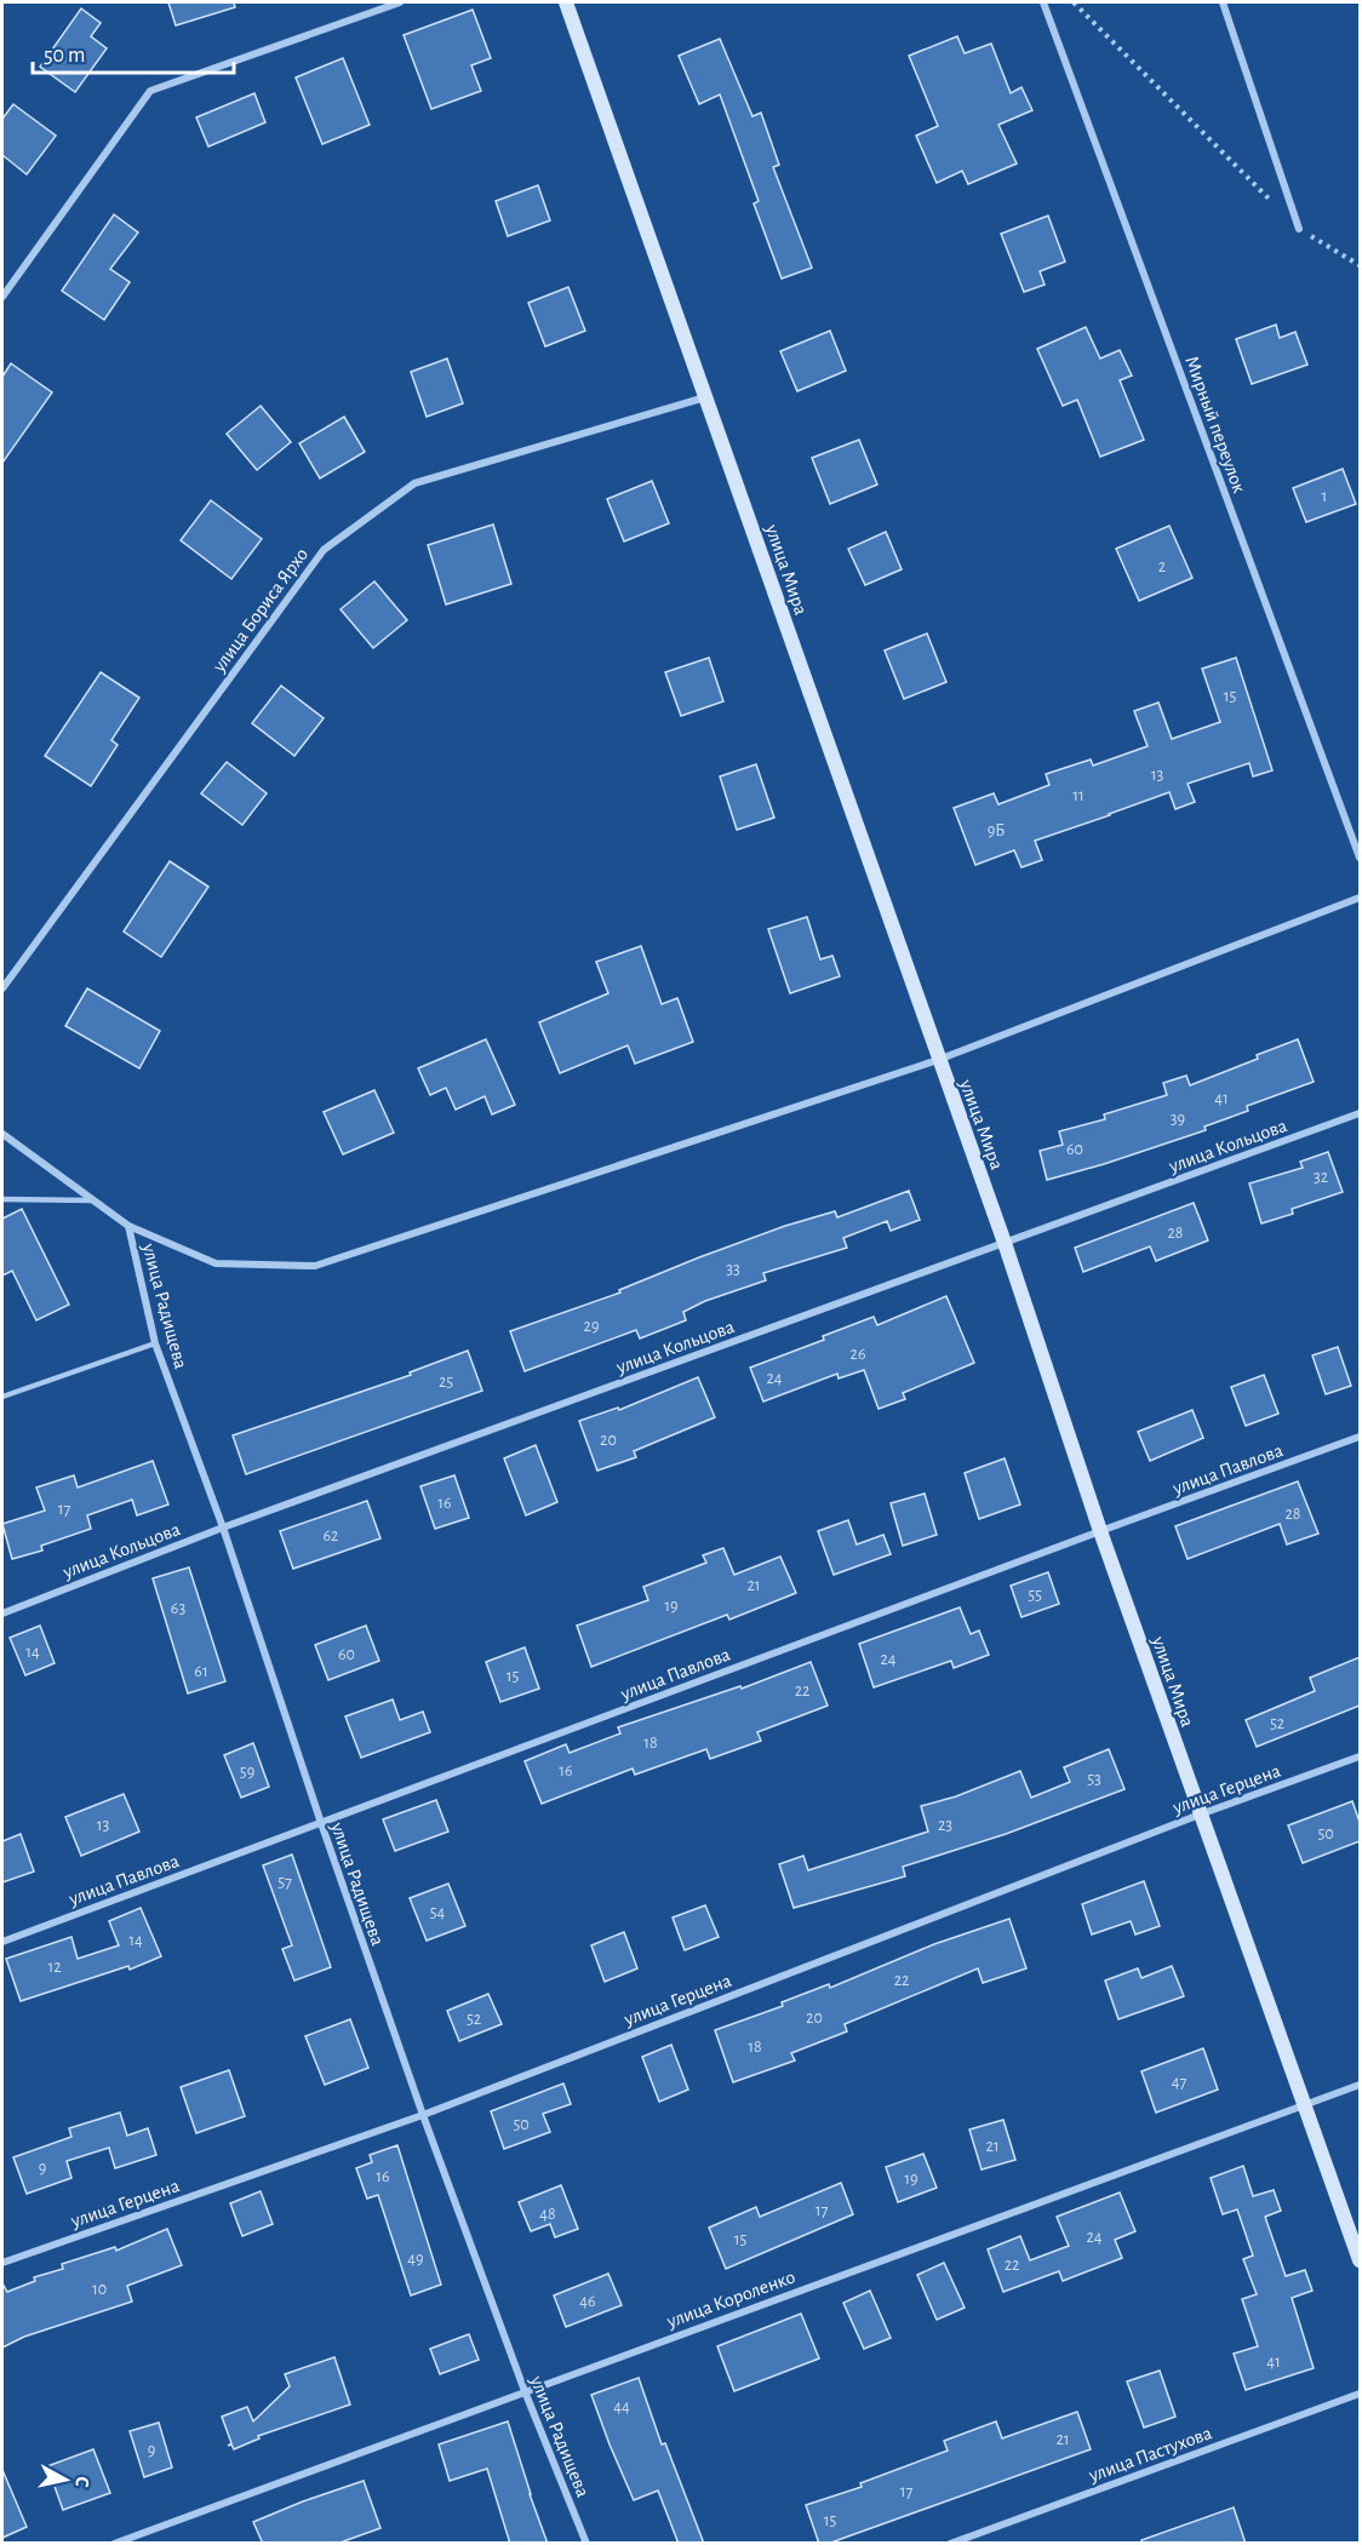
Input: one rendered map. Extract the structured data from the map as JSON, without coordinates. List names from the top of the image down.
{
  "streets": {
    "main road": ["улица Мира"],
    "street": [
      "Мирный переулок",
      "улица Бориса Ярхо",
      "улица Кольцова",
      "улица Радищева",
      "улица Павлова",
      "улица Герцена",
      "улица Короленко",
      "улица Пастухова"
    ]
  },
  "crossings": [
    ["улица Мира", "улица Бориса Ярхо"],
    ["улица Мира", "улица Кольцова"],
    ["улица Мира", "улица Павлова"],
    ["улица Мира", "улица Герцена"],
    ["улица Мира", "улица Короленко"],
    ["улица Кольцова", "улица Радищева"],
    ["улица Радищева", "улица Павлова"],
    ["улица Радищева", "улица Герцена"],
    ["улица Радищева", "улица Короленко"]
  ],
  "house_numbers": [
    "1",
    "2",
    "15",
    "13",
    "11",
    "9Б",
    "41",
    "39",
    "60",
    "32",
    "28",
    "33",
    "29",
    "26",
    "24",
    "25",
    "20",
    "16",
    "17",
    "28",
    "62",
    "21",
    "55",
    "19",
    "63",
    "14",
    "60",
    "24",
    "61",
    "15",
    "22",
    "52",
    "18",
    "16",
    "59",
    "53",
    "13",
    "23",
    "50",
    "57",
    "54",
    "14",
    "12",
    "22",
    "20",
    "52",
    "18",
    "47",
    "50",
    "21",
    "9",
    "16",
    "19",
    "17",
    "48",
    "24",
    "15",
    "49",
    "22",
    "10",
    "46",
    "41",
    "44",
    "21",
    "9",
    "17",
    "15"
  ],
  "scale_bar": "50 m",
  "north": "right"
}
